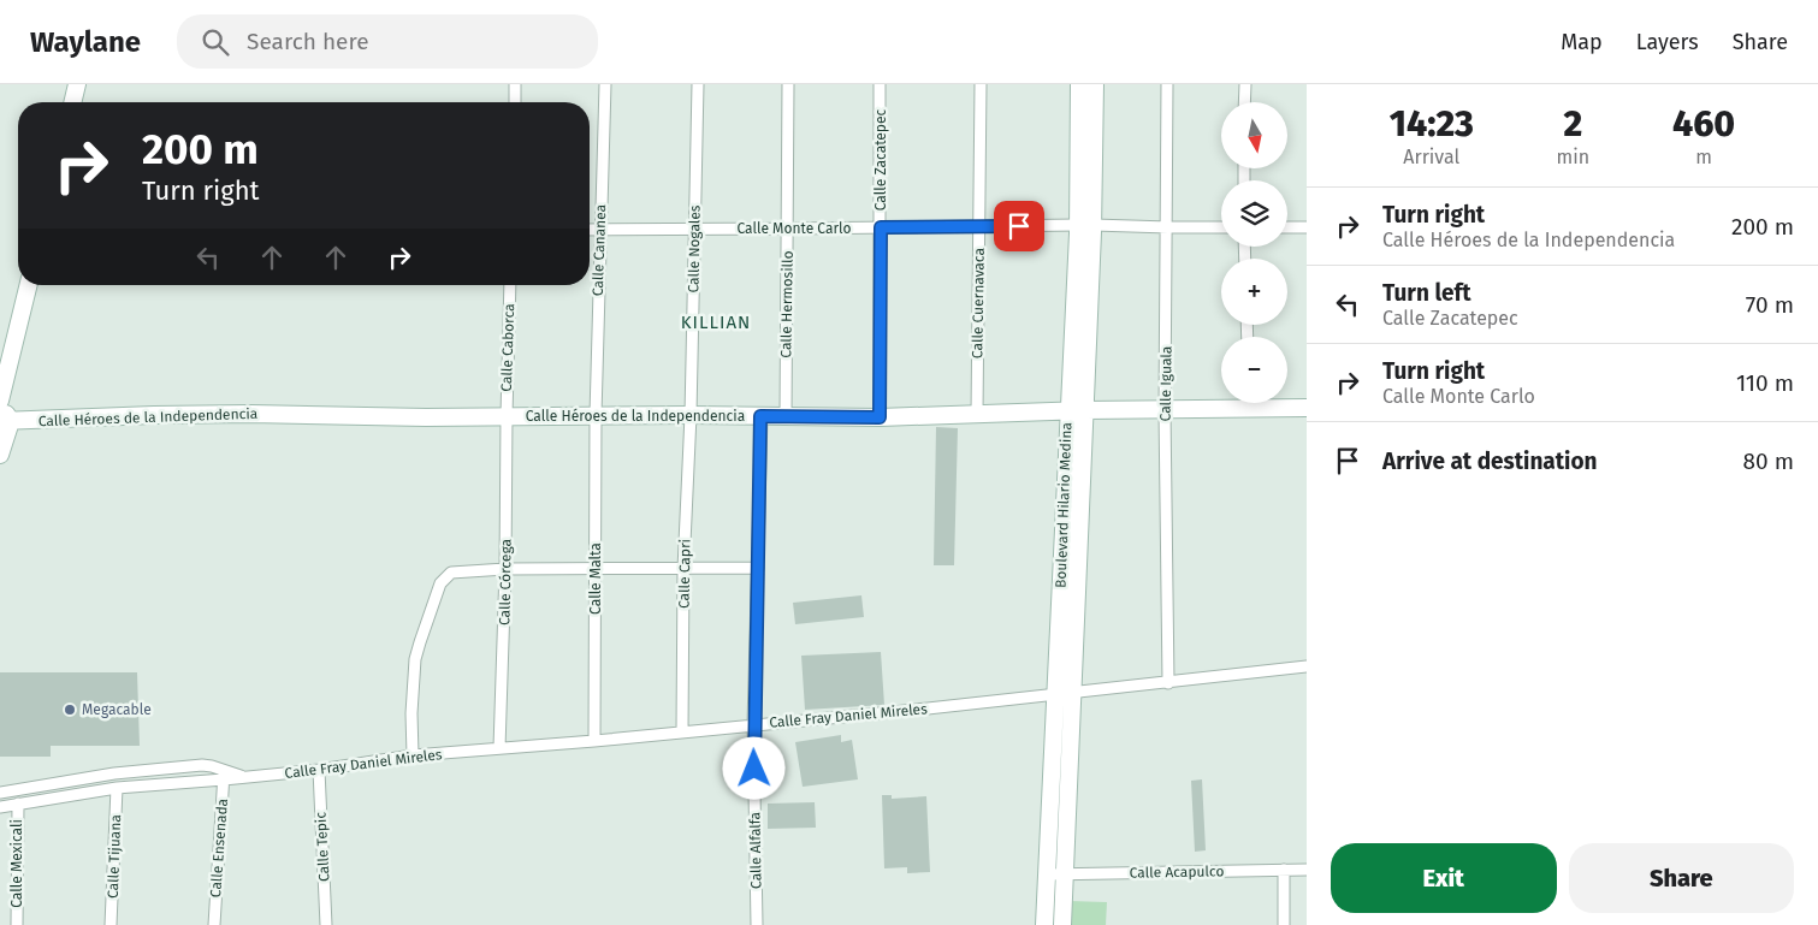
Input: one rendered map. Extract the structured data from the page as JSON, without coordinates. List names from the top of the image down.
{
  "streets": {
    "main road": ["Calle Héroes de la Independencia", "Boulevard Hilario Medina"],
    "street": [
      "Calle Zacatepec",
      "Calle Monte Carlo",
      "Calle Nogales",
      "Calle Cananea",
      "Calle Cuernavaca",
      "Calle Hermosillo",
      "Calle Caborca",
      "Calle Iguala",
      "Calle Capri",
      "Calle Malta",
      "Calle Córcega",
      "Calle Fray Daniel Mireles",
      "Calle Tepic",
      "Calle Ensenada",
      "Calle Alfalfa",
      "Calle Tijuana",
      "Calle Mexicali",
      "Calle Acapulco"
    ]
  },
  "crossings": [
    ["Calle Zacatepec", "Calle Monte Carlo"],
    ["Calle Zacatepec", "Calle Héroes de la Independencia"],
    ["Calle Monte Carlo", "Calle Nogales"],
    ["Calle Monte Carlo", "Calle Cananea"],
    ["Calle Monte Carlo", "Calle Cuernavaca"],
    ["Calle Monte Carlo", "Calle Hermosillo"],
    ["Calle Monte Carlo", "Calle Iguala"],
    ["Calle Monte Carlo", "Boulevard Hilario Medina"],
    ["Calle Nogales", "Calle Héroes de la Independencia"],
    ["Calle Nogales", "Calle Capri"],
    ["Calle Cananea", "Calle Héroes de la Independencia"],
    ["Calle Cananea", "Calle Malta"],
    ["Calle Cuernavaca", "Calle Héroes de la Independencia"],
    ["Calle Hermosillo", "Calle Héroes de la Independencia"],
    ["Calle Caborca", "Calle Héroes de la Independencia"],
    ["Calle Caborca", "Calle Córcega"],
    ["Calle Iguala", "Calle Héroes de la Independencia"],
    ["Calle Iguala", "Calle Fray Daniel Mireles"],
    ["Calle Héroes de la Independencia", "Boulevard Hilario Medina"],
    ["Calle Héroes de la Independencia", "Calle Capri"],
    ["Calle Héroes de la Independencia", "Calle Malta"],
    ["Calle Héroes de la Independencia", "Calle Córcega"],
    ["Calle Héroes de la Independencia", "Calle Alfalfa"],
    ["Boulevard Hilario Medina", "Calle Fray Daniel Mireles"],
    ["Boulevard Hilario Medina", "Calle Acapulco"],
    ["Calle Capri", "Calle Fray Daniel Mireles"],
    ["Calle Malta", "Calle Fray Daniel Mireles"],
    ["Calle Córcega", "Calle Fray Daniel Mireles"],
    ["Calle Fray Daniel Mireles", "Calle Tepic"],
    ["Calle Fray Daniel Mireles", "Calle Ensenada"],
    ["Calle Fray Daniel Mireles", "Calle Alfalfa"],
    ["Calle Fray Daniel Mireles", "Calle Tijuana"],
    ["Calle Fray Daniel Mireles", "Calle Mexicali"]
  ],
  "districts": ["KILLIAN"],
  "places": ["Megacable"],
  "north": "bottom",
  "page": {
    "header": "Waylane",
    "search": "Search here",
    "nav": ["Map", "Layers", "Share"],
    "eta": [
      "14:23",
      "Arrival",
      "2",
      "min",
      "460",
      "m"
    ],
    "map_buttons": ["+", "−"],
    "turn": ["200 m", "Turn right"],
    "list": [
      {
        "name": "Turn right",
        "note": "Calle Héroes de la Independencia",
        "value": "200 m"
      },
      {
        "name": "Turn left",
        "note": "Calle Zacatepec",
        "value": "70 m"
      },
      {
        "name": "Turn right",
        "note": "Calle Monte Carlo",
        "value": "110 m"
      },
      {
        "name": "Arrive at destination",
        "value": "80 m"
      }
    ],
    "buttons": ["Exit", "Share"]
  }
}
